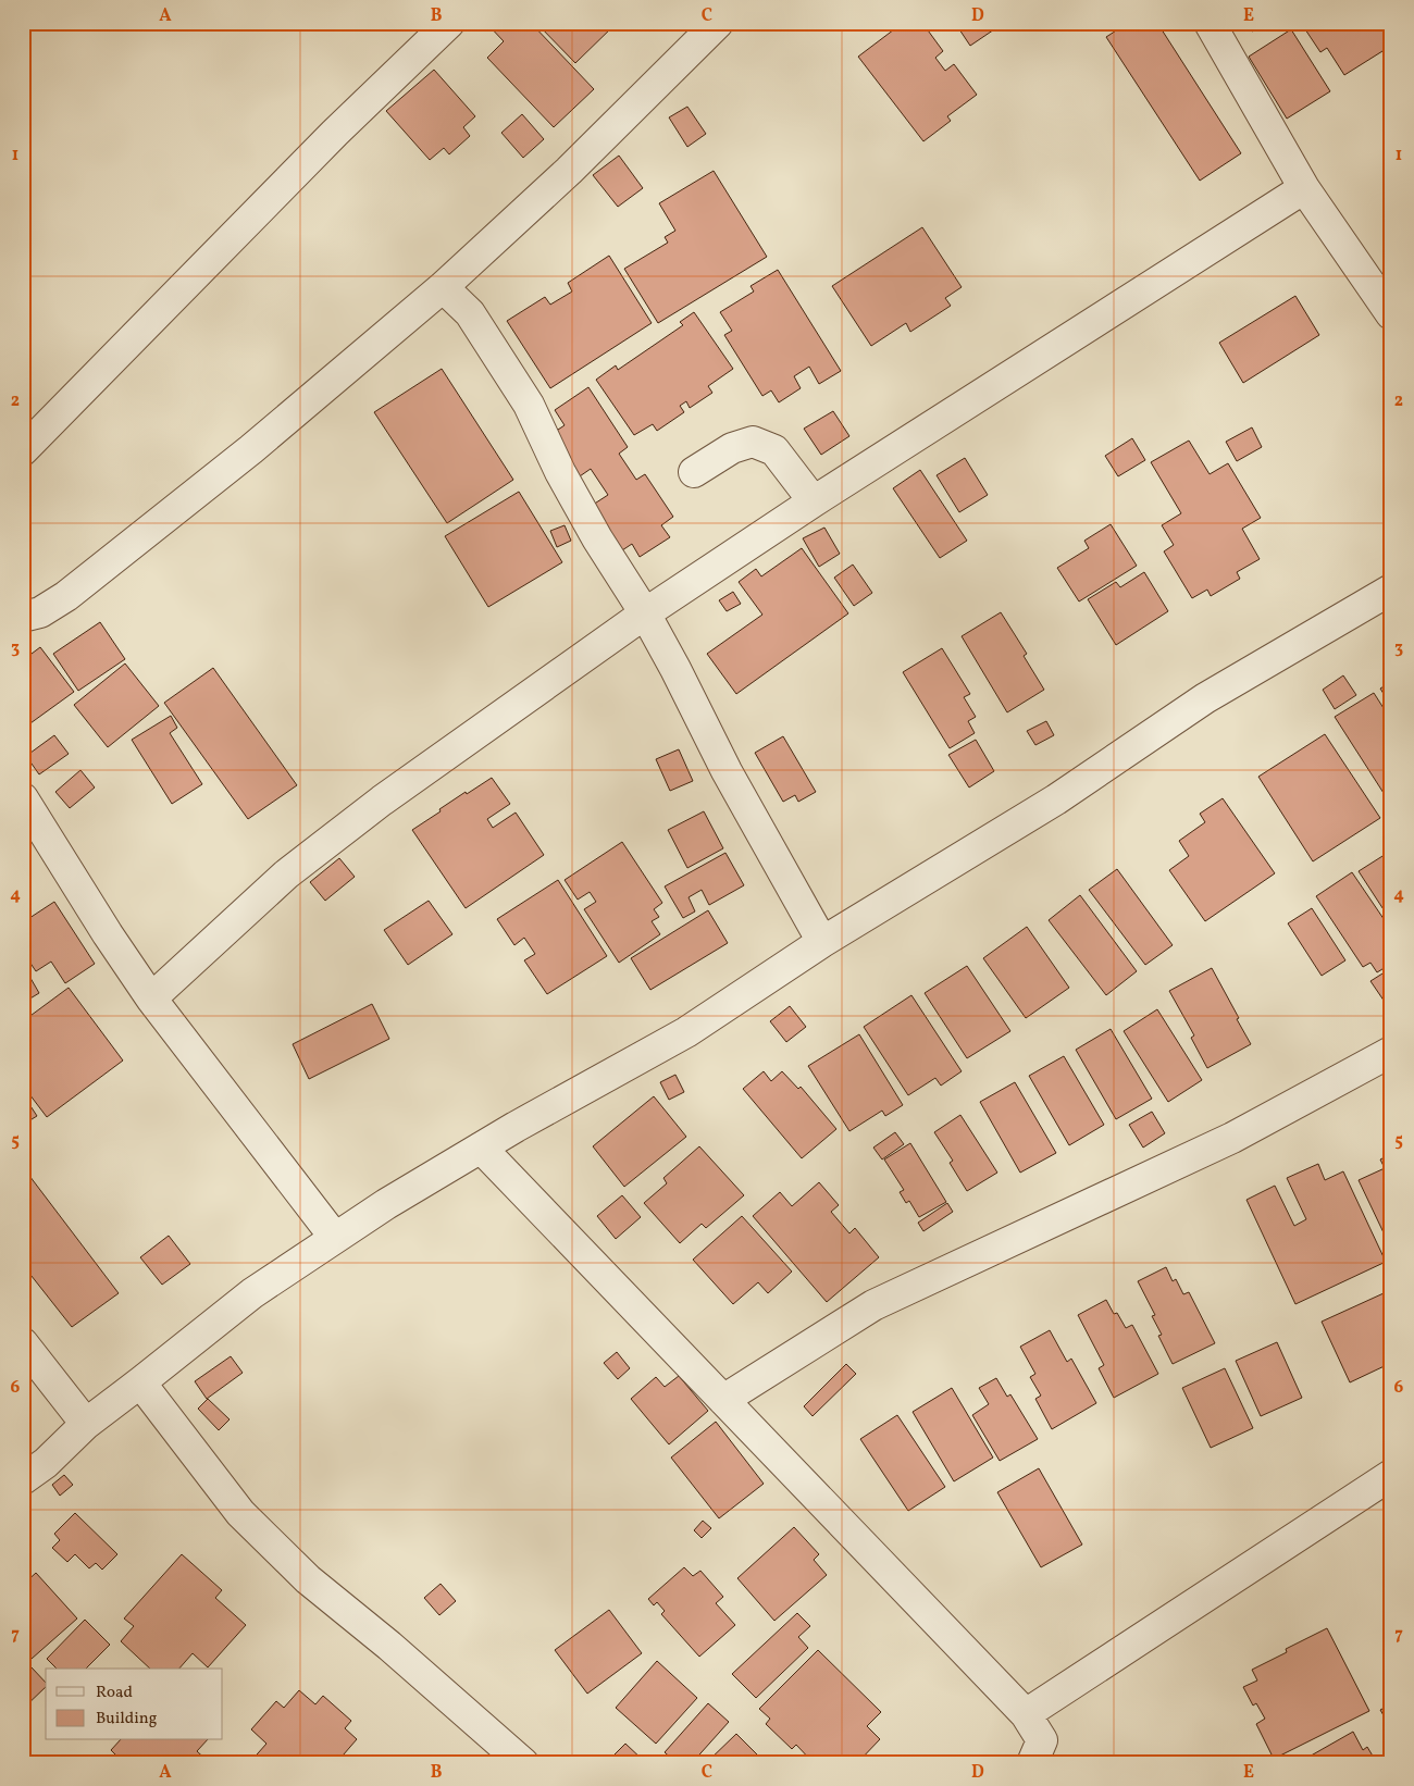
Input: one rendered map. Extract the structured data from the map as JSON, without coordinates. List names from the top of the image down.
{
  "legend": ["Road", "Building"],
  "grid": {
    "columns": [
      "A",
      "B",
      "C",
      "D",
      "E"
    ],
    "rows": [
      "1",
      "2",
      "3",
      "4",
      "5",
      "6",
      "7"
    ]
  }
}
